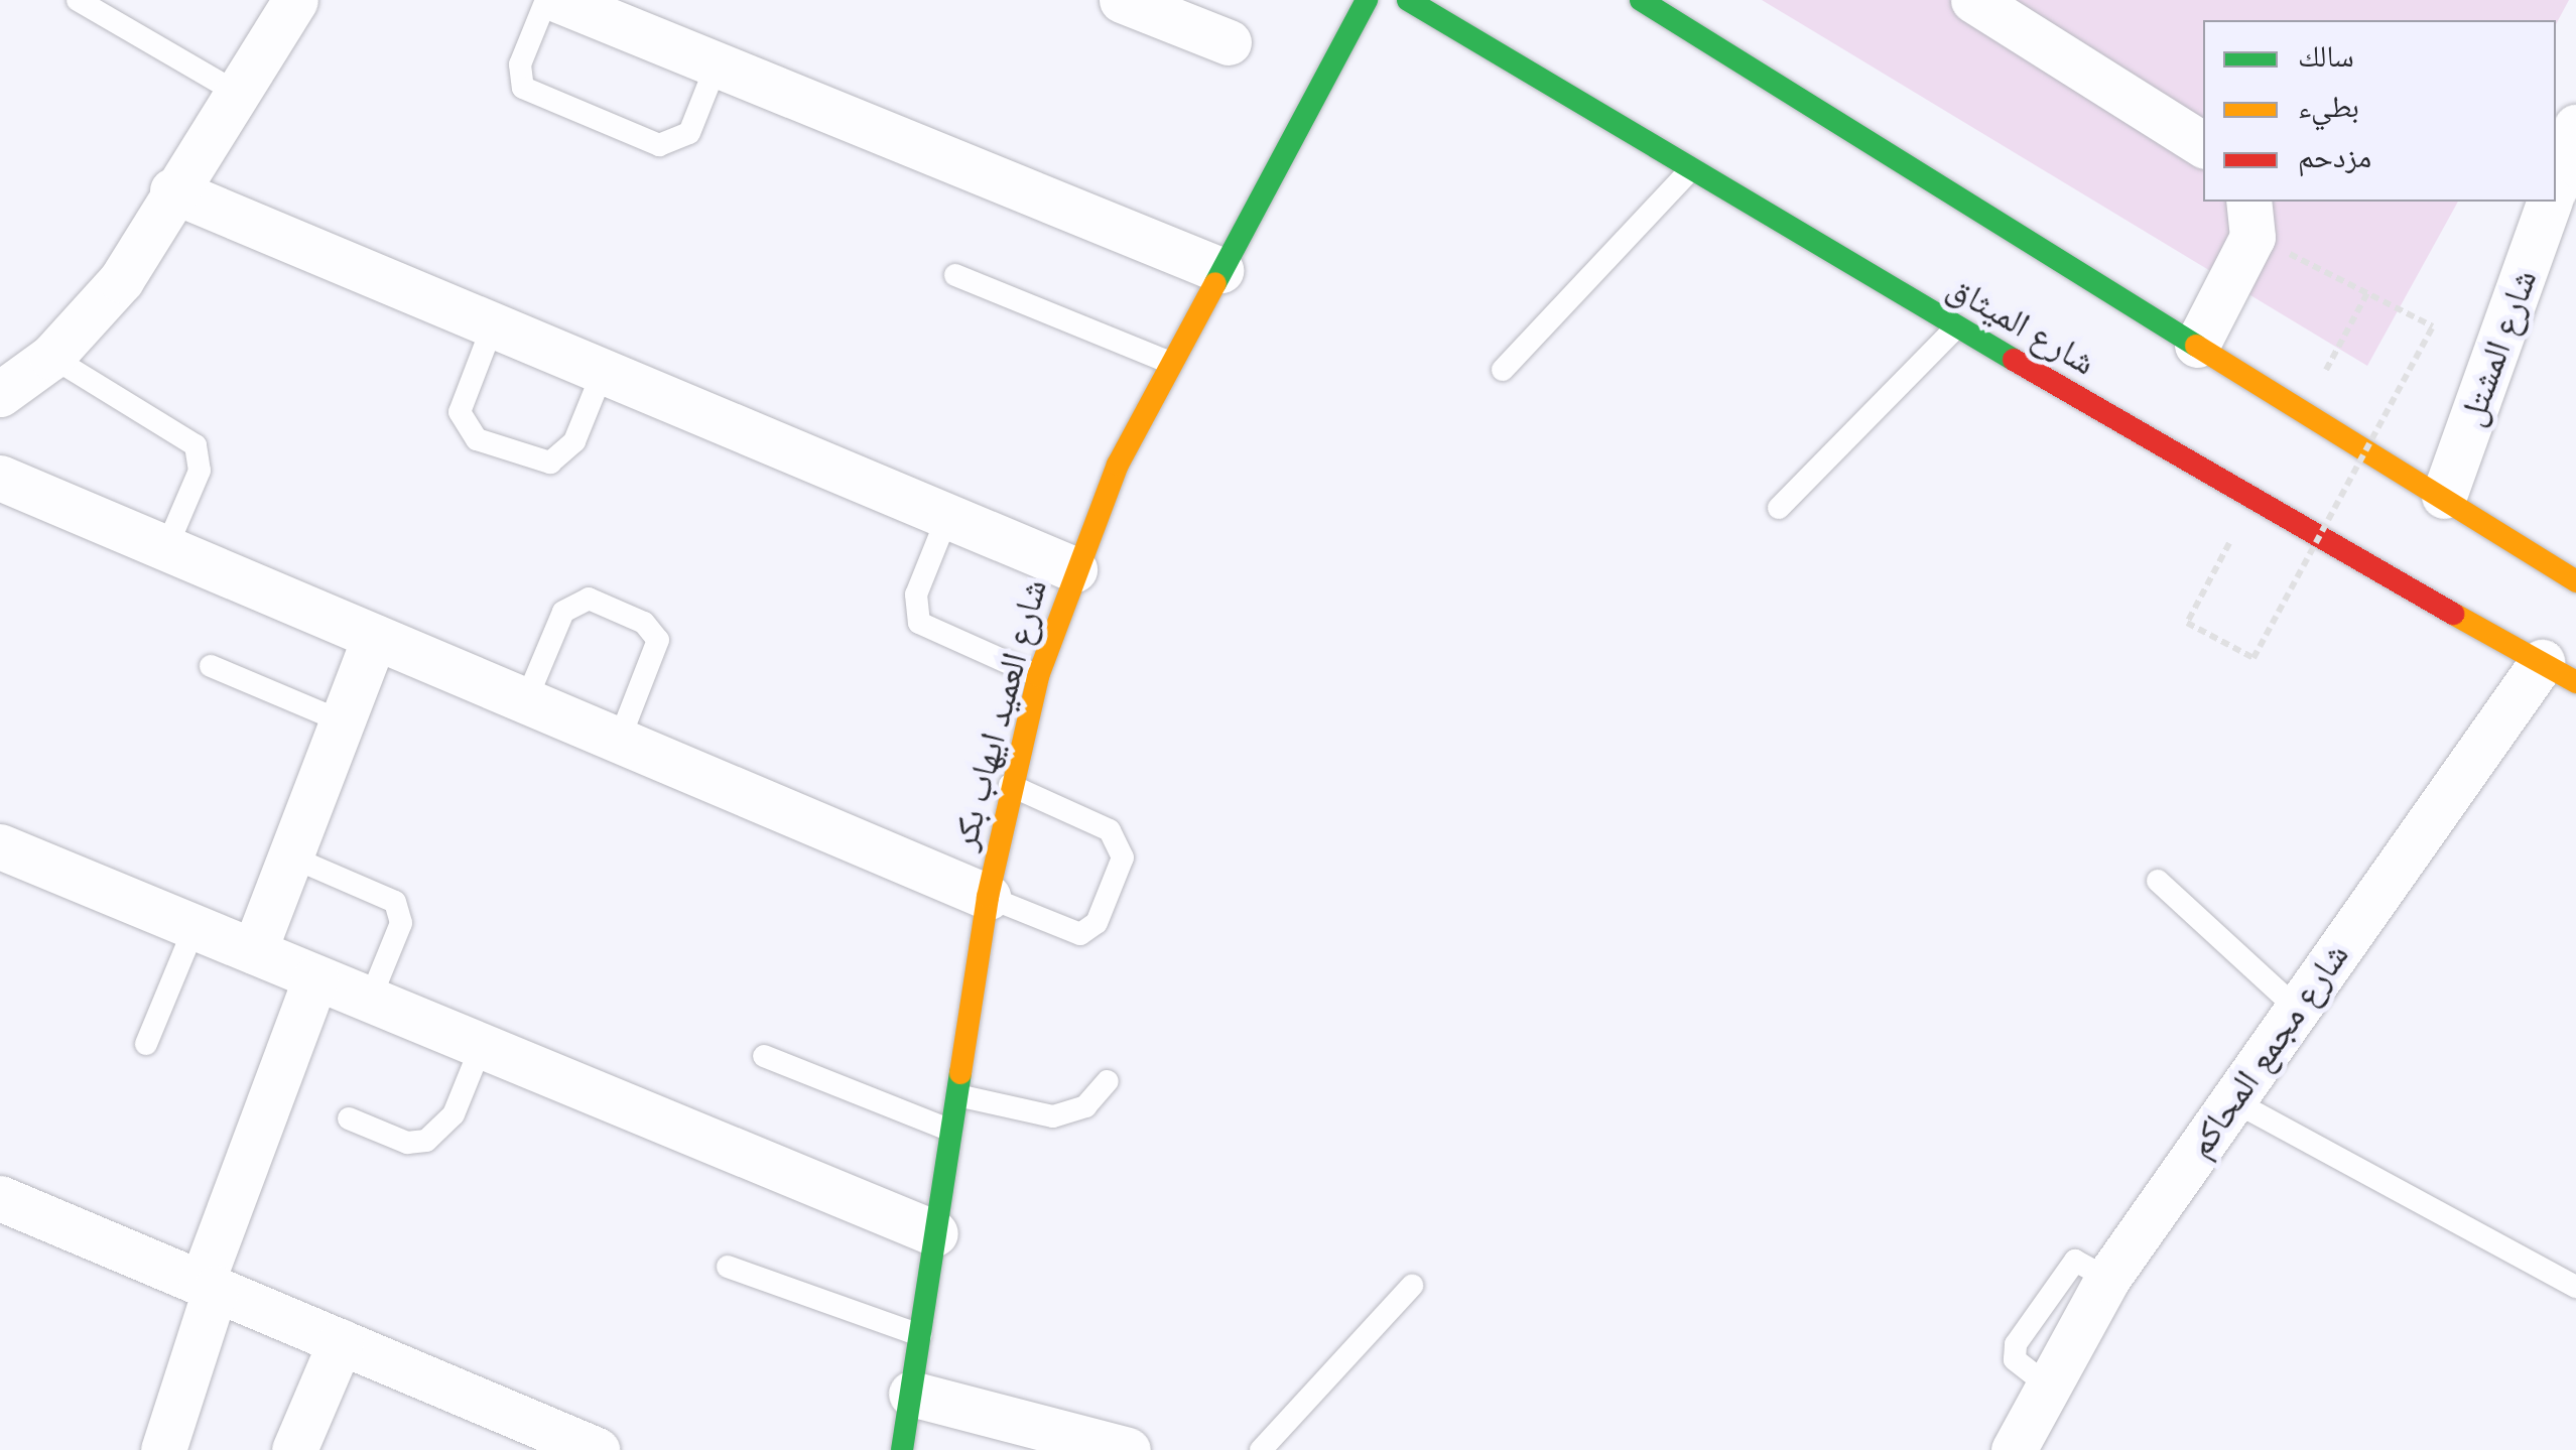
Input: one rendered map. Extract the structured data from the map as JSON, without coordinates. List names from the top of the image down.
{
  "streets": {
    "main road": ["شارع الميثاق", "شارع العميد ايهاب بكر"],
    "street": ["شارع المشتل", "شارع مجمع المحاكم"]
  },
  "crossings": [
    ["شارع الميثاق", "شارع المشتل"],
    ["شارع الميثاق", "شارع مجمع المحاكم"]
  ],
  "legend": ["سالك", "بطيء", "مزدحم"]
}
